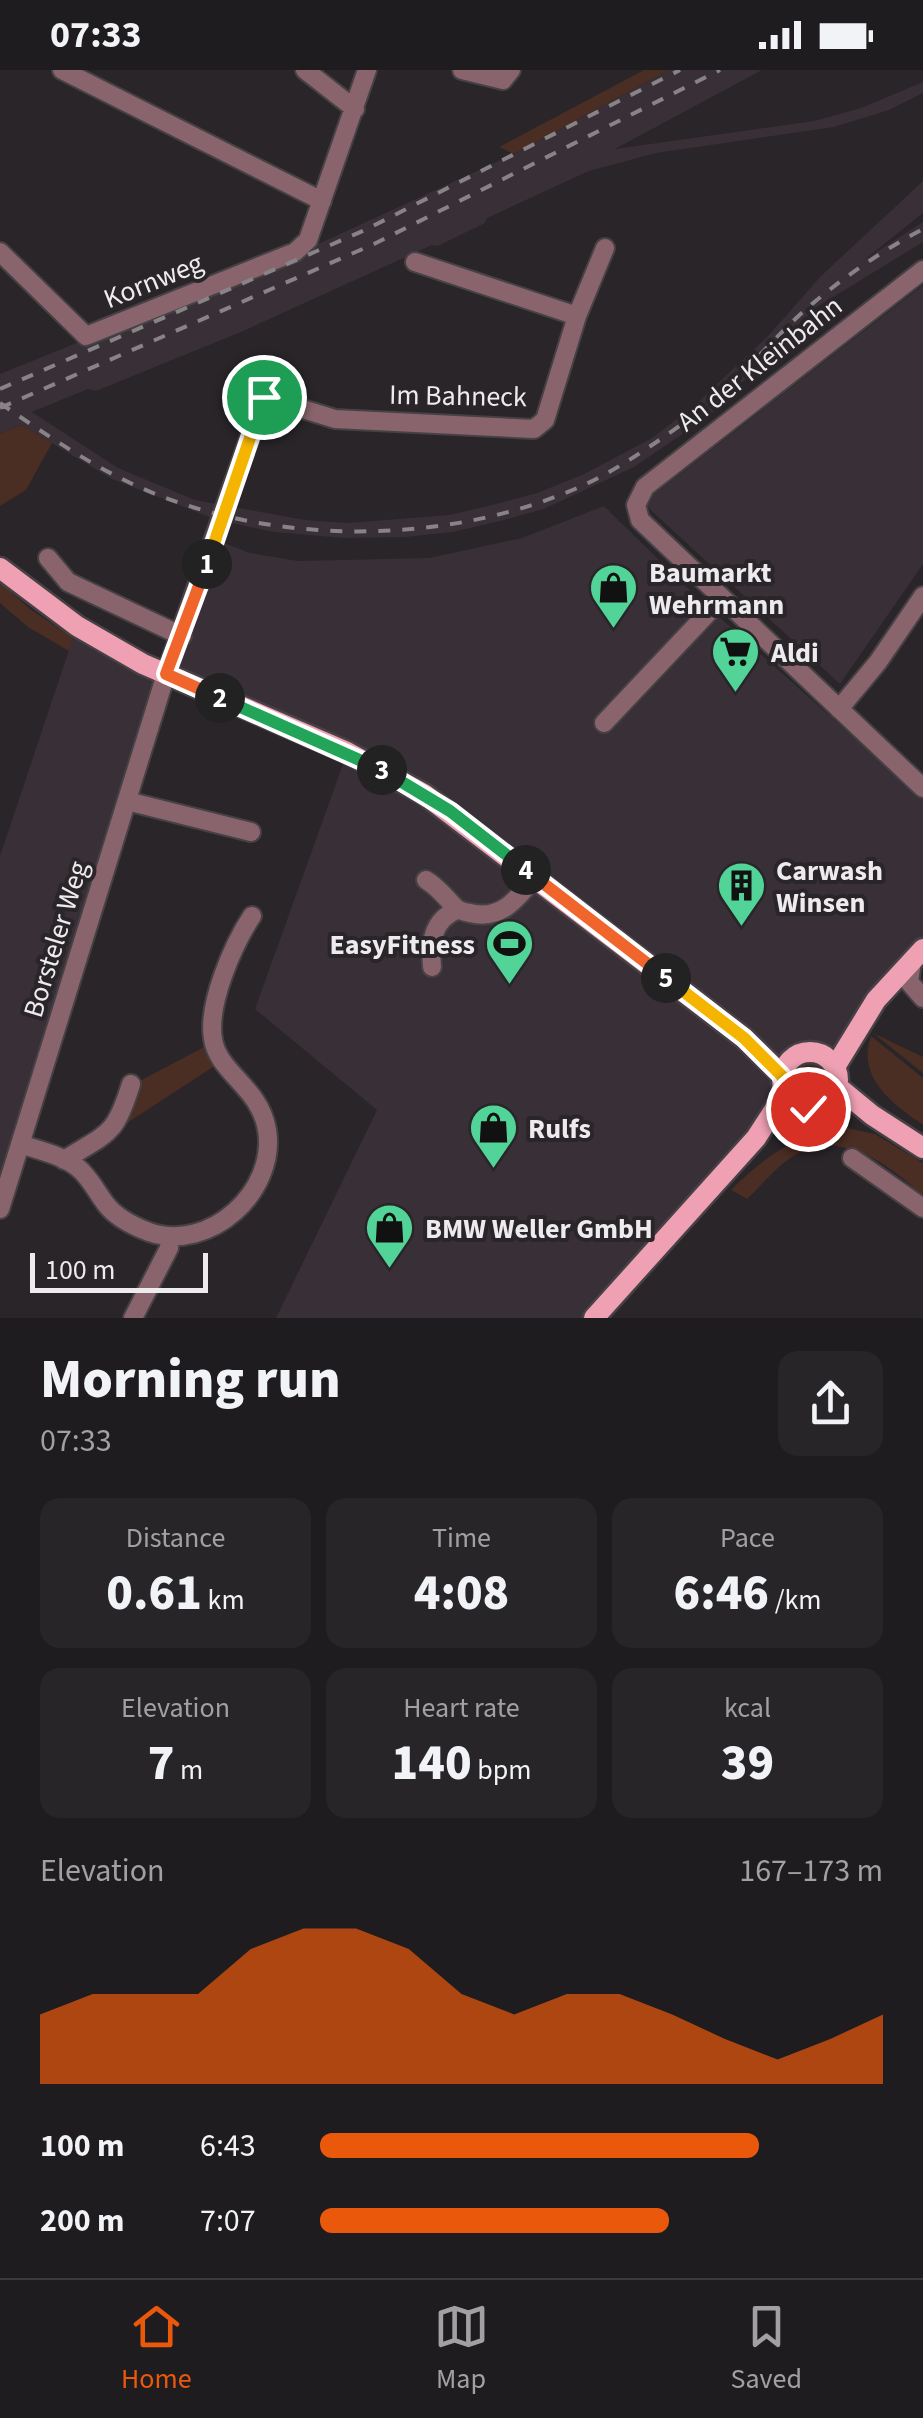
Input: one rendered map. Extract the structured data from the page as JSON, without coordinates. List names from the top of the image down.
{
  "streets": {
    "street": [
      "Kornweg",
      "An der Kleinbahn",
      "Im Bahneck",
      "Borsteler Weg"
    ]
  },
  "crossings": [
    ["Im Bahneck", "Borsteler Weg"]
  ],
  "places": {
    "shop": ["Baumarkt Wehrmann", "Rulfs", "BMW Weller GmbH"],
    "supermarket": ["Aldi"],
    "building": ["Carwash Winsen"],
    "sports": ["EasyFitness"]
  },
  "scale_bar": "100 m",
  "page": {
    "status": "07:33",
    "pins": [
      "1",
      "2",
      "3",
      "4",
      "5"
    ],
    "scale": "100 m",
    "heading": ["Morning run", "07:33"],
    "stats": [
      ["Distance", "0.61 km"],
      ["Time", "4:08"],
      ["Pace", "6:46 /km"],
      ["Elevation", "7 m"],
      ["Heart rate", "140 bpm"],
      ["kcal", "39"]
    ],
    "chart": ["Elevation", "167–173 m"],
    "list": [
      {
        "name": "100 m",
        "note": "6:43"
      },
      {
        "name": "200 m",
        "note": "7:07"
      }
    ],
    "tabs": ["Home", "Map", "Saved"]
  }
}
